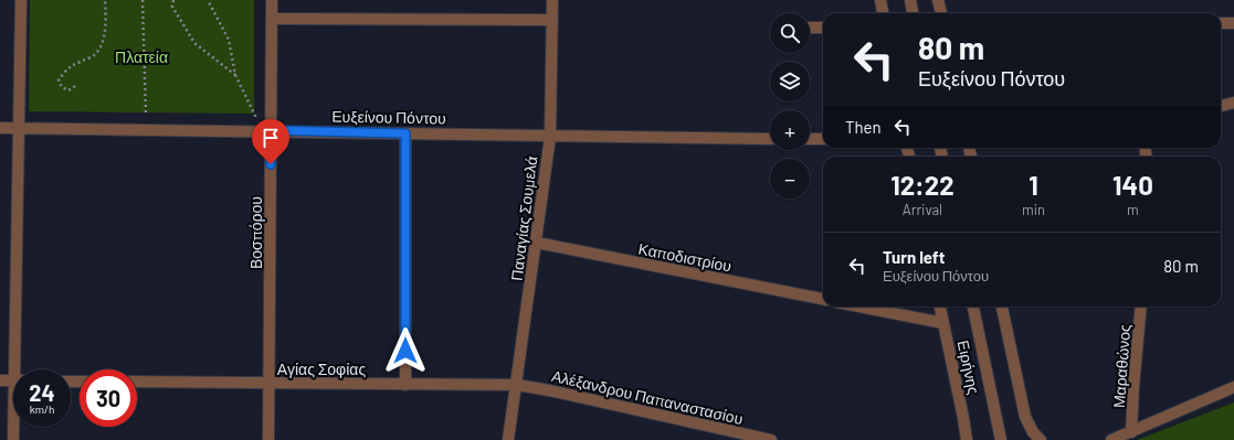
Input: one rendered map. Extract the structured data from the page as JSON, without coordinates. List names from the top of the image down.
{
  "streets": {
    "street": [
      "Ευξείνου Πόντου",
      "Παναγίας Σουμελά",
      "Βοσπόρου",
      "Καποδιστρίου",
      "Μαραθώνος",
      "Ειρήνης",
      "Αγίας Σοφίας",
      "Αλέξανδρου Παπαναστασίου"
    ]
  },
  "crossings": [
    ["Ευξείνου Πόντου", "Παναγίας Σουμελά"],
    ["Ευξείνου Πόντου", "Βοσπόρου"],
    ["Παναγίας Σουμελά", "Καποδιστρίου"],
    ["Παναγίας Σουμελά", "Αγίας Σοφίας"],
    ["Παναγίας Σουμελά", "Αλέξανδρου Παπαναστασίου"],
    ["Βοσπόρου", "Αγίας Σοφίας"],
    ["Αγίας Σοφίας", "Αλέξανδρου Παπαναστασίου"]
  ],
  "parks": ["Πλατεία"],
  "page": {
    "map_buttons": ["+", "−"],
    "turn": ["80 m", "Ευξείνου Πόντου"],
    "then": "Then",
    "eta": [
      "12:22",
      "Arrival",
      "1",
      "min",
      "140",
      "m"
    ],
    "list": [
      {
        "name": "Turn left",
        "note": "Ευξείνου Πόντου",
        "value": "80 m"
      }
    ],
    "speed": "24 km/h",
    "limit": "30"
  }
}
